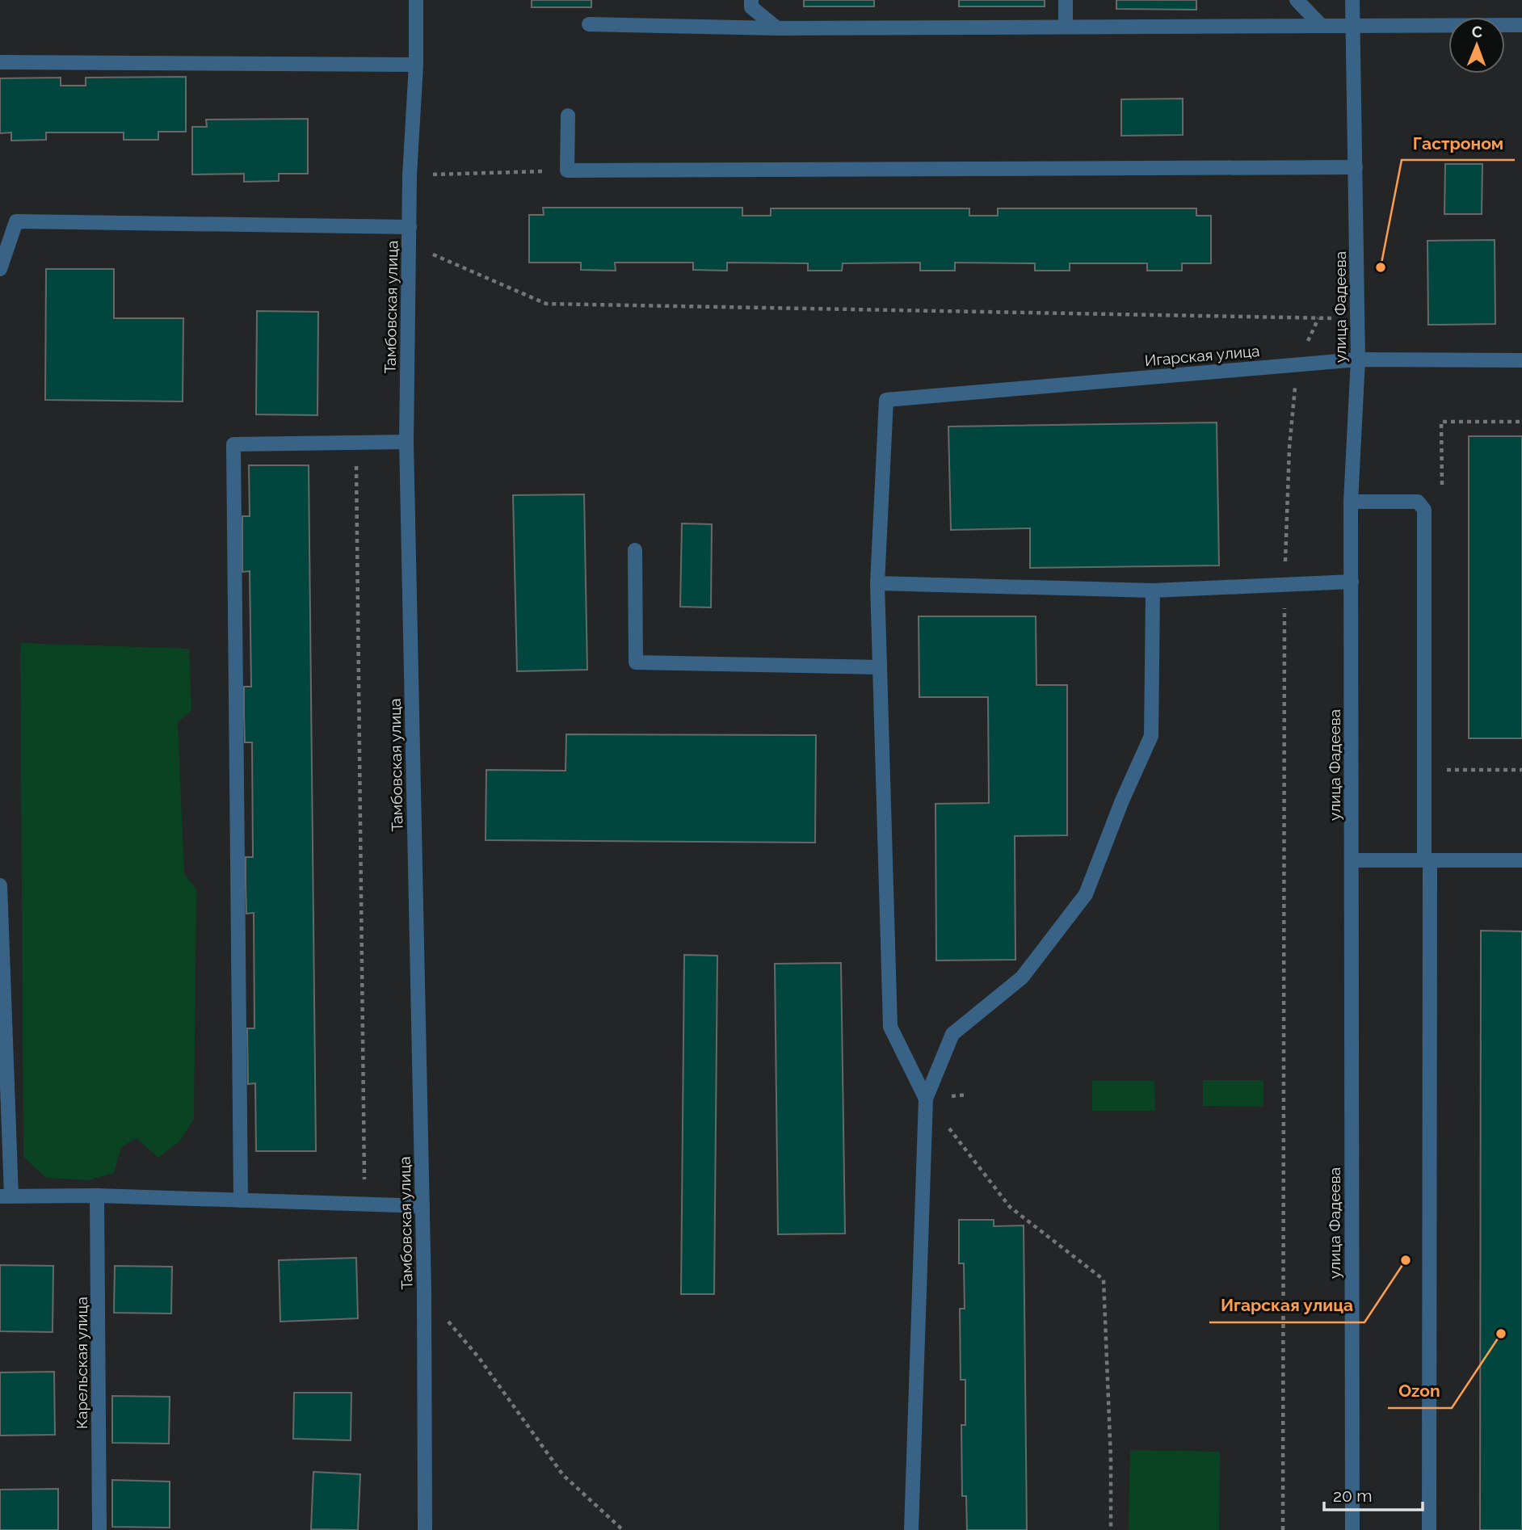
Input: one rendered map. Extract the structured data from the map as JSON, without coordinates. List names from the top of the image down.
{
  "streets": {
    "street": [
      "Тамбовская улица",
      "улица Фадеева",
      "Игарская улица",
      "Карельская улица"
    ]
  },
  "crossings": [
    ["улица Фадеева", "Игарская улица"]
  ],
  "places": ["Гастроном", "Игарская улица", "Ozon"],
  "scale_bar": "20 m",
  "north": "top"
}
